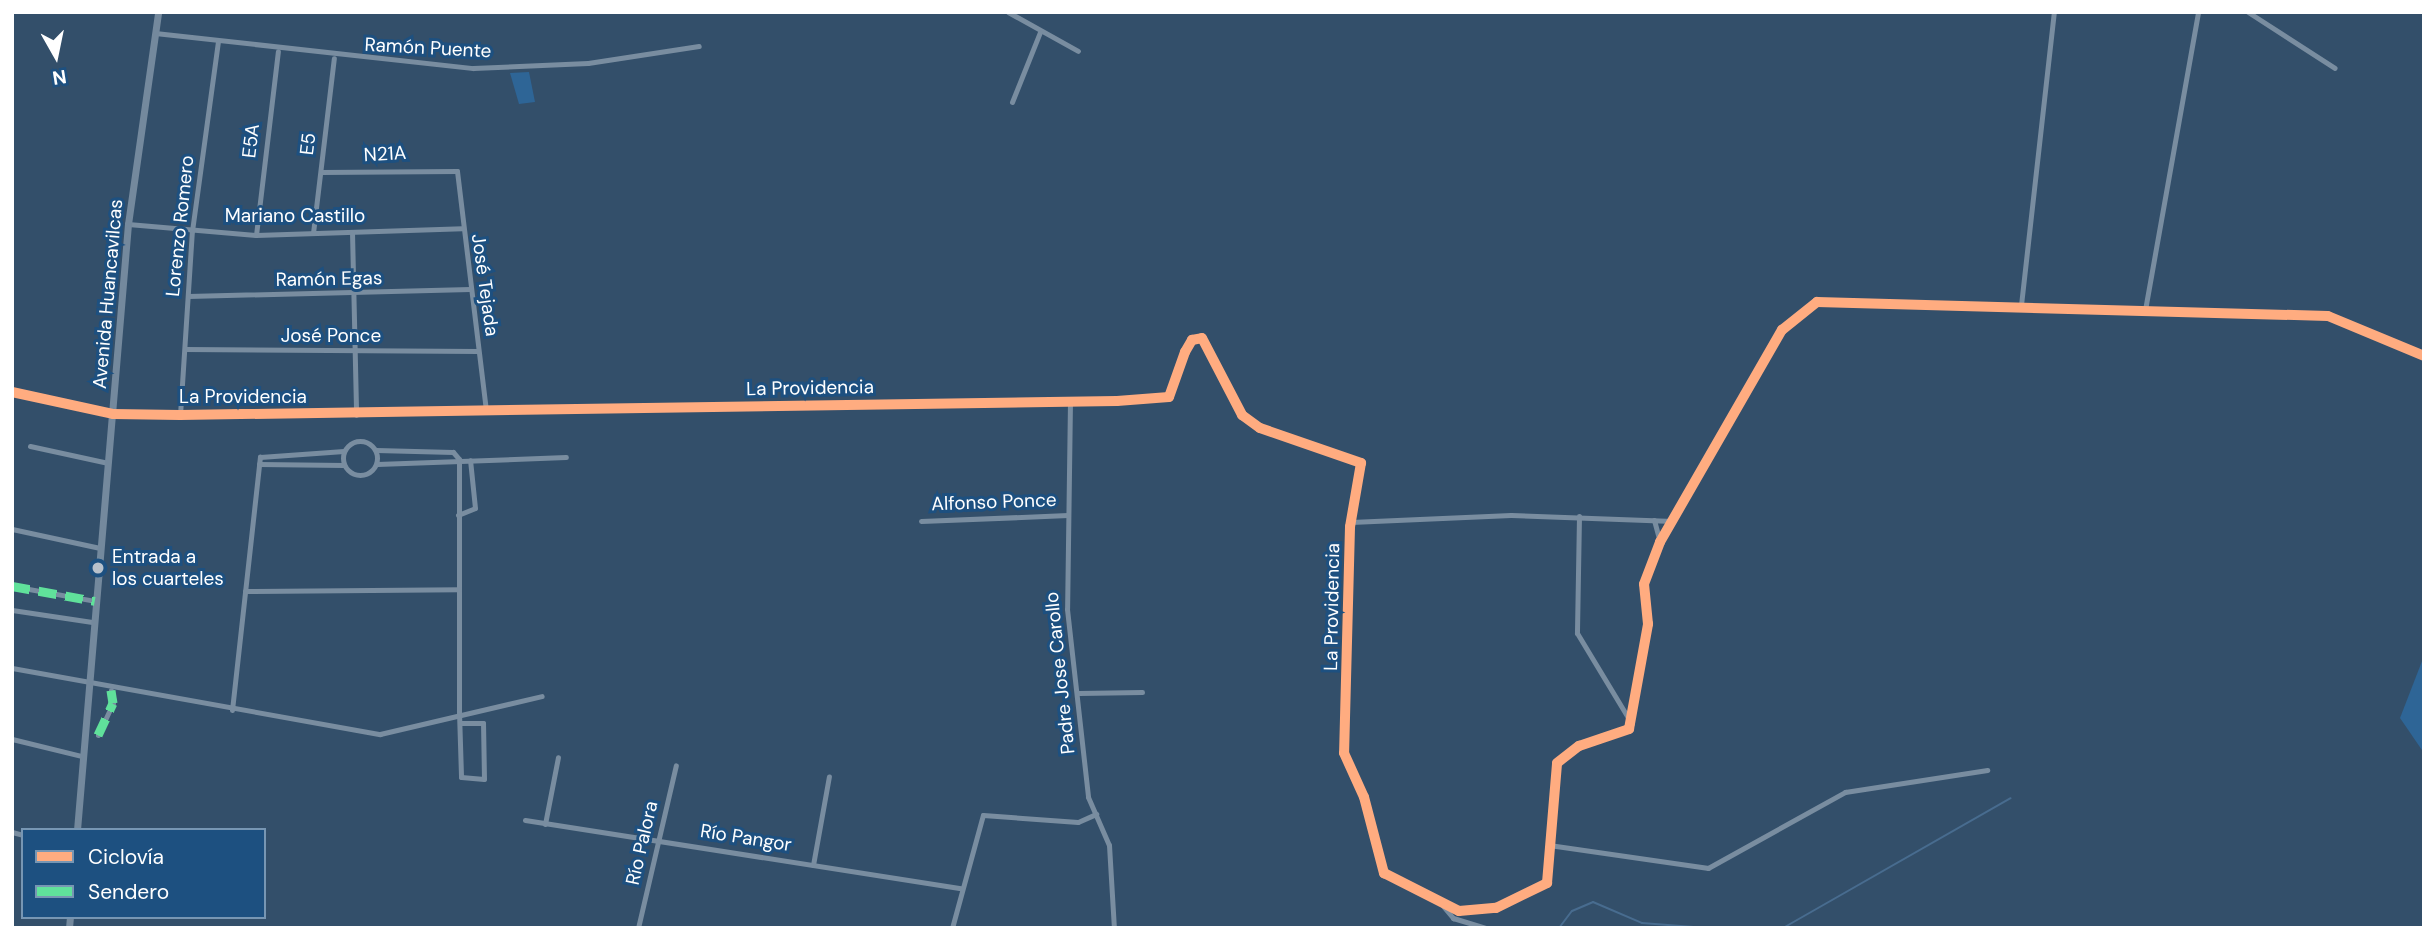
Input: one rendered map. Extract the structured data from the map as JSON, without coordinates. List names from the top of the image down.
{
  "streets": {
    "street": [
      "Ramón Puente",
      "E5A",
      "E5",
      "N21A",
      "Mariano Castillo",
      "Lorenzo Romero",
      "Ramón Egas",
      "José Tejada",
      "Avenida Huancavilcas",
      "José Ponce",
      "La Providencia",
      "Alfonso Ponce",
      "Padre Jose Carollo",
      "Río Pangor",
      "Río Palora"
    ]
  },
  "crossings": [
    ["Ramón Puente", "E5A"],
    ["Ramón Puente", "E5"],
    ["Ramón Puente", "Lorenzo Romero"],
    ["Ramón Puente", "Avenida Huancavilcas"],
    ["E5A", "Mariano Castillo"],
    ["E5", "N21A"],
    ["E5", "Mariano Castillo"],
    ["N21A", "José Tejada"],
    ["Mariano Castillo", "Lorenzo Romero"],
    ["Mariano Castillo", "José Tejada"],
    ["Mariano Castillo", "Avenida Huancavilcas"],
    ["Lorenzo Romero", "Ramón Egas"],
    ["Lorenzo Romero", "José Ponce"],
    ["Lorenzo Romero", "La Providencia"],
    ["Ramón Egas", "José Tejada"],
    ["José Tejada", "José Ponce"],
    ["José Tejada", "La Providencia"],
    ["Avenida Huancavilcas", "La Providencia"],
    ["La Providencia", "Padre Jose Carollo"],
    ["Alfonso Ponce", "Padre Jose Carollo"],
    ["Río Pangor", "Río Palora"]
  ],
  "places": ["Entrada a los cuarteles"],
  "legend": ["Ciclovía", "Sendero"],
  "north": "bottom"
}
